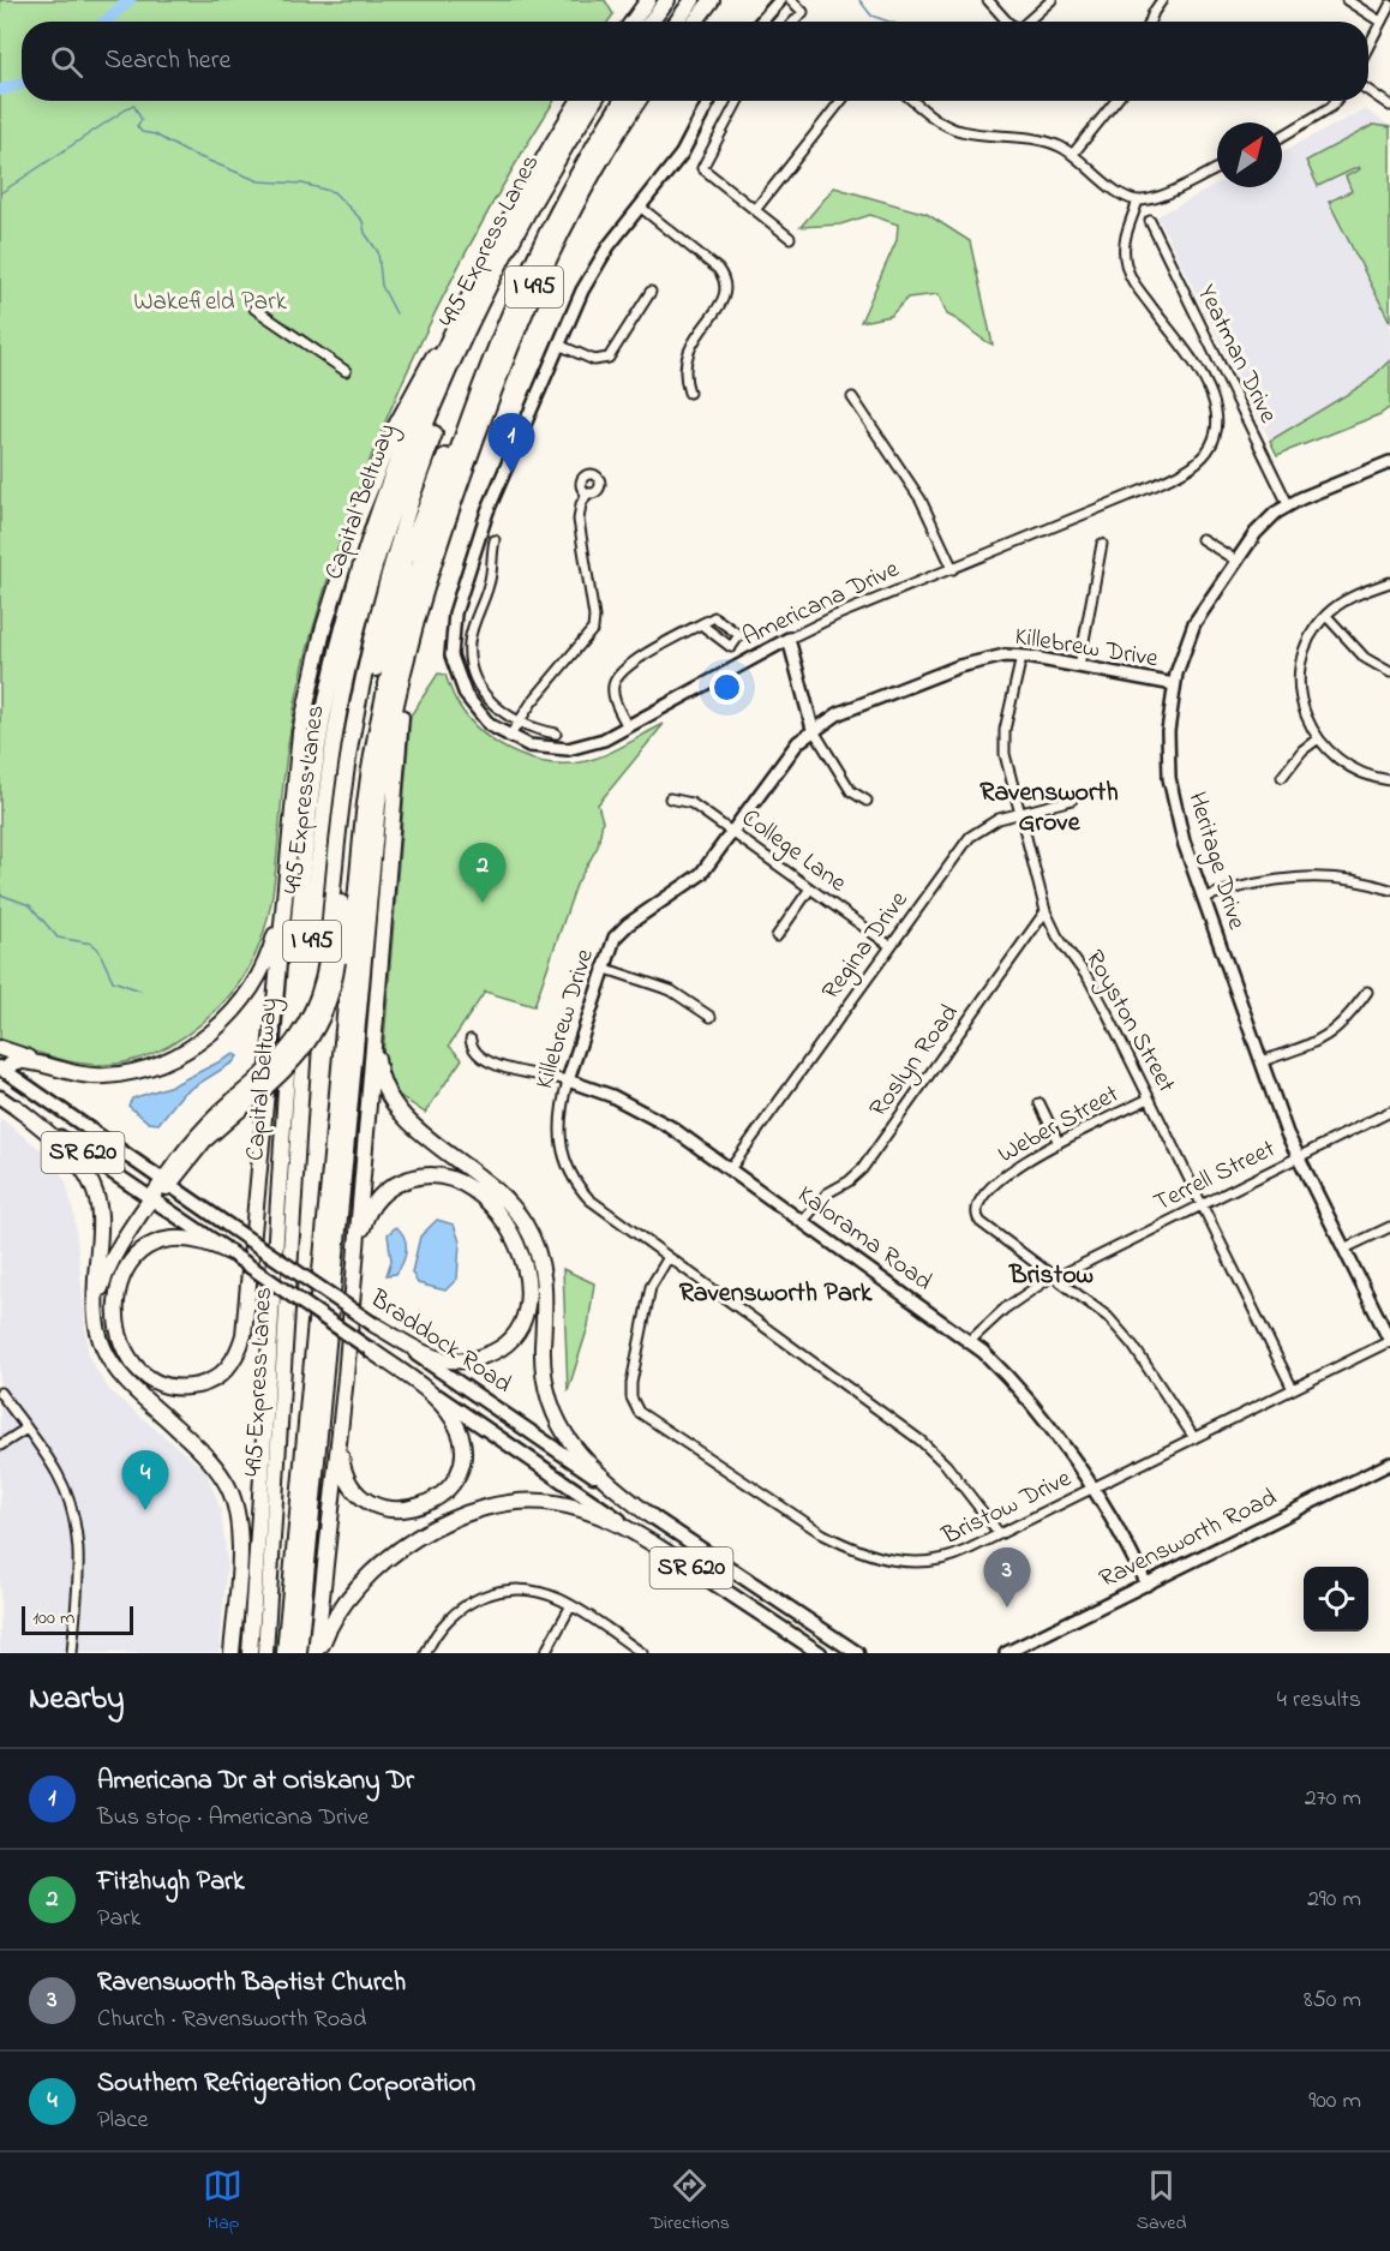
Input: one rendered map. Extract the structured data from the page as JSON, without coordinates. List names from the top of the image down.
{
  "streets": {
    "highway": ["495 Express Lanes", "I 495", "Capital Beltway"],
    "main road": ["SR 620", "Braddock Road"],
    "street": [
      "Yeatman Drive",
      "Americana Drive",
      "Killebrew Drive",
      "College Lane",
      "Heritage Drive",
      "Regina Drive",
      "Royston Street",
      "Roslyn Road",
      "Weber Street",
      "Terrell Street",
      "Kalorama Road",
      "Bristow Drive",
      "Ravensworth Road"
    ]
  },
  "crossings": [
    ["Yeatman Drive", "Heritage Drive"],
    ["Killebrew Drive", "College Lane"],
    ["Killebrew Drive", "Heritage Drive"],
    ["Killebrew Drive", "Royston Street"],
    ["Killebrew Drive", "Kalorama Road"],
    ["Killebrew Drive", "Bristow Drive"],
    ["College Lane", "Regina Drive"],
    ["Heritage Drive", "Terrell Street"],
    ["Heritage Drive", "Bristow Drive"],
    ["Regina Drive", "Royston Street"],
    ["Regina Drive", "Kalorama Road"],
    ["Royston Street", "Roslyn Road"],
    ["Royston Street", "Weber Street"],
    ["Royston Street", "Terrell Street"],
    ["Royston Street", "Bristow Drive"],
    ["Roslyn Road", "Kalorama Road"],
    ["Weber Street", "Terrell Street"],
    ["Weber Street", "Bristow Drive"],
    ["Terrell Street", "Kalorama Road"],
    ["Kalorama Road", "Bristow Drive"],
    ["Kalorama Road", "Ravensworth Road"]
  ],
  "districts": ["Ravensworth Grove", "Bristow", "Ravensworth Park"],
  "parks": ["Wakefield Park"],
  "scale_bar": "100 m",
  "north": "top right",
  "page": {
    "search": "Search here",
    "pins": [
      "1",
      "2",
      "4",
      "3"
    ],
    "scale": "100 m",
    "heading": ["Nearby", "4 results"],
    "list": [
      {
        "mark": "1",
        "name": "Americana Dr at Oriskany Dr",
        "note": "Bus stop · Americana Drive",
        "value": "270 m"
      },
      {
        "mark": "2",
        "name": "Fitzhugh Park",
        "note": "Park",
        "value": "290 m"
      },
      {
        "mark": "3",
        "name": "Ravensworth Baptist Church",
        "note": "Church · Ravensworth Road",
        "value": "850 m"
      },
      {
        "mark": "4",
        "name": "Southern Refrigeration Corporation",
        "note": "Place",
        "value": "900 m"
      }
    ],
    "nav": ["Map", "Directions", "Saved"]
  }
}
